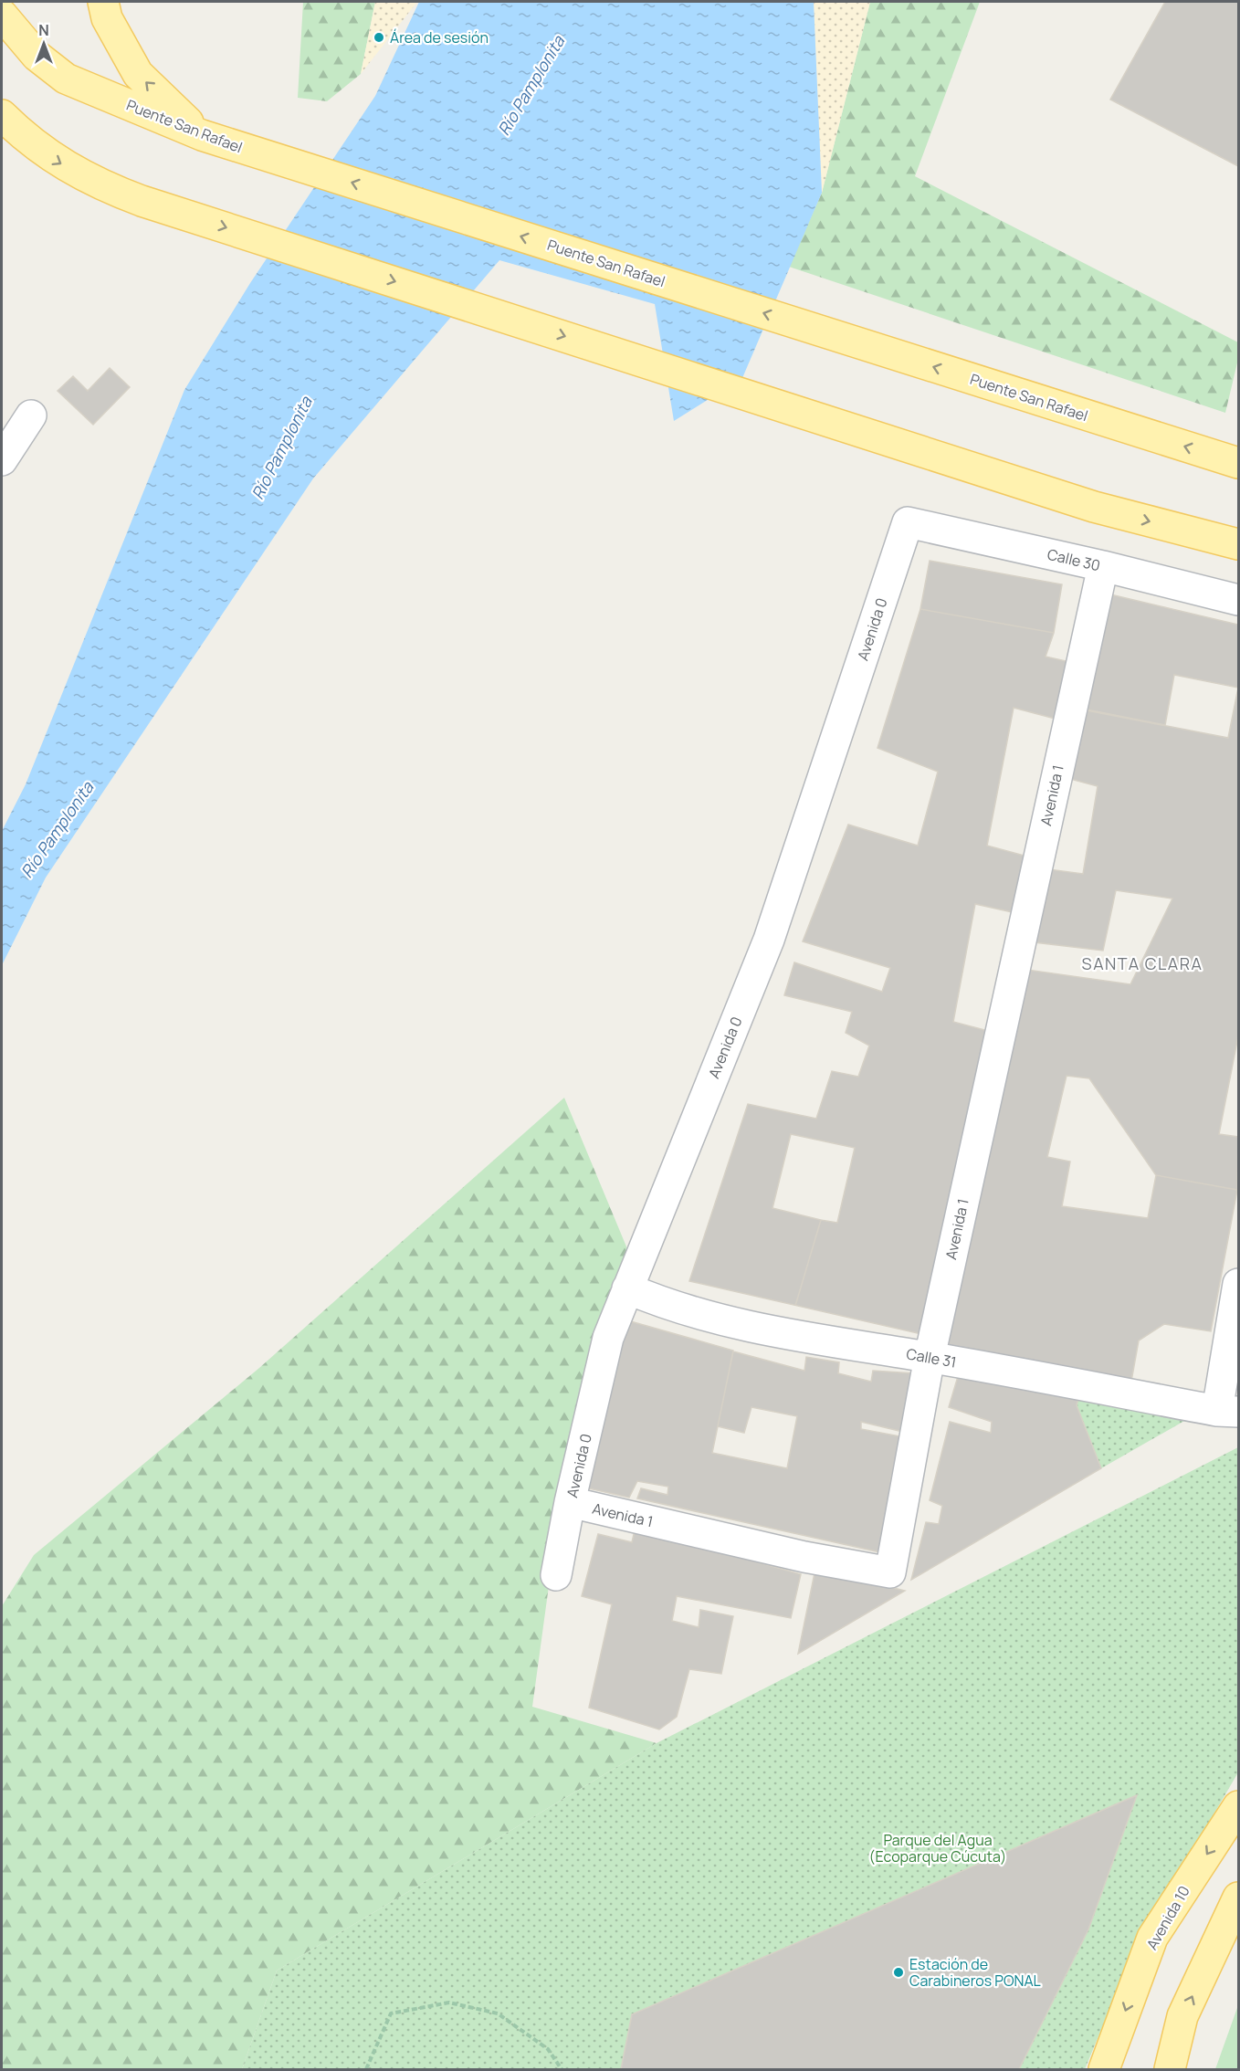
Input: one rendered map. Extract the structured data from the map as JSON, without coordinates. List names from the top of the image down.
{
  "streets": {
    "main road": ["Puente San Rafael", "Avenida 10"],
    "street": [
      "Calle 30",
      "Avenida 0",
      "Avenida 1",
      "Calle 31"
    ]
  },
  "crossings": [
    ["Calle 30", "Avenida 0"],
    ["Calle 30", "Avenida 1"],
    ["Avenida 0", "Avenida 1"],
    ["Avenida 0", "Calle 31"],
    ["Avenida 1", "Calle 31"]
  ],
  "districts": ["SANTA CLARA"],
  "water": ["Río Pamplonita"],
  "parks": ["Parque del Agua (Ecoparque Cúcuta)"],
  "places": ["Área de sesión", "Estación de Carabineros PONAL"],
  "north": "top"
}
